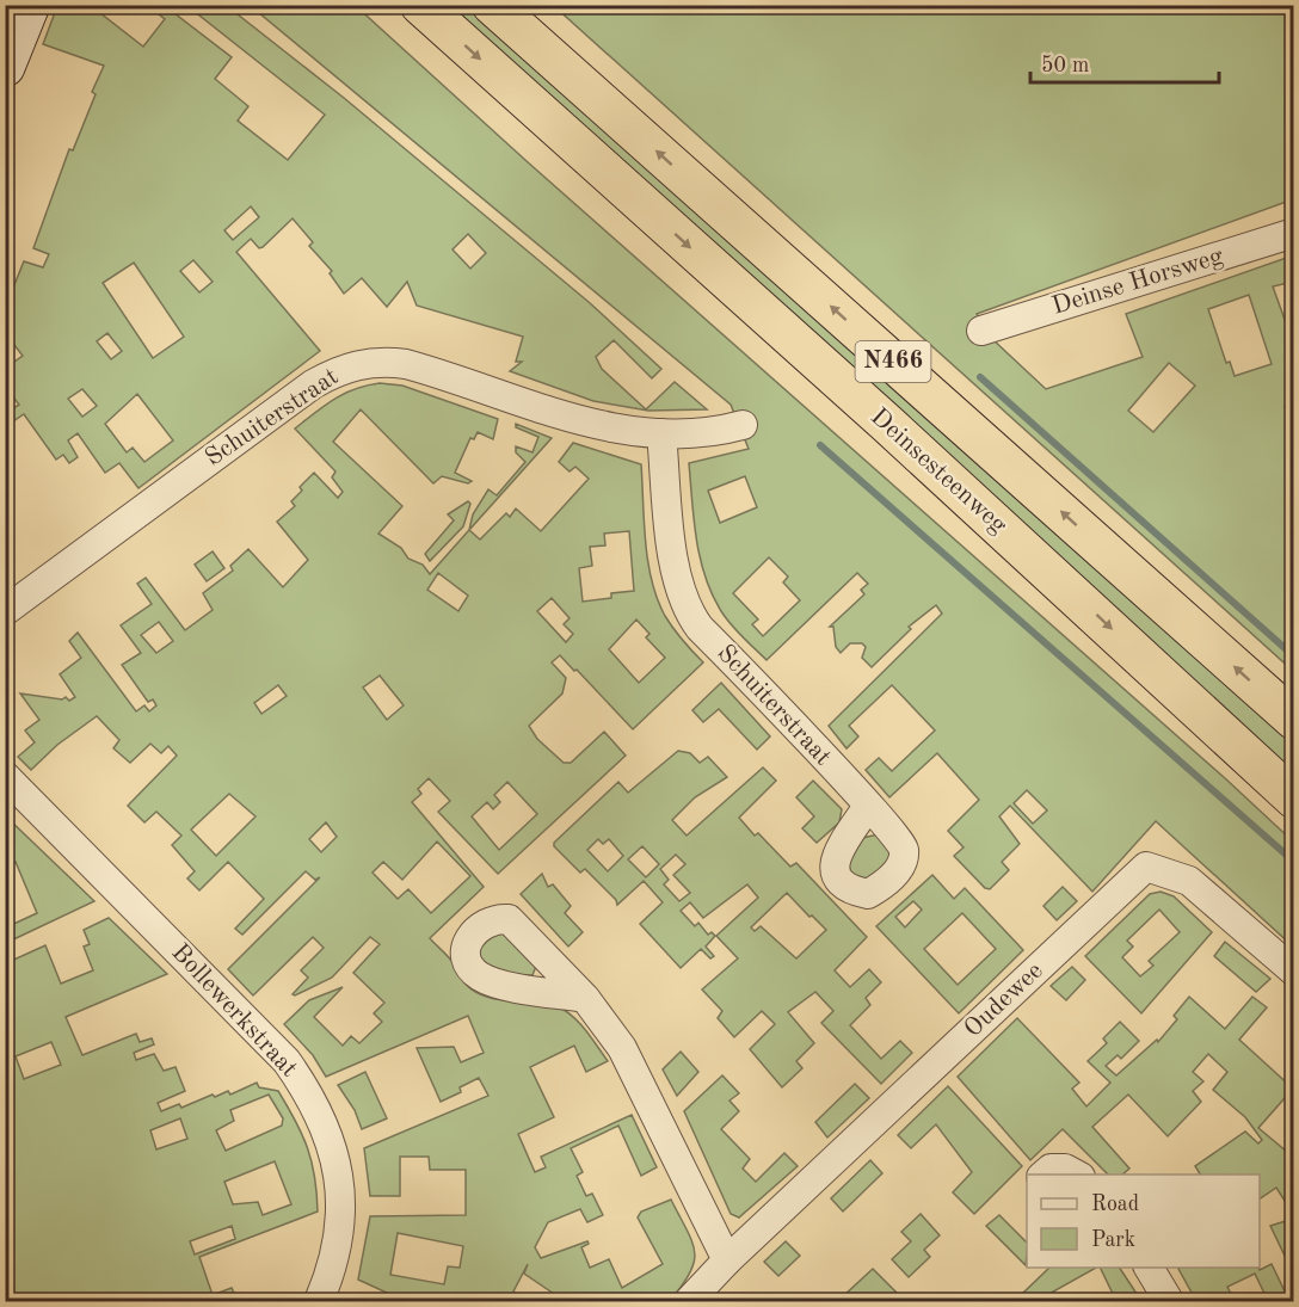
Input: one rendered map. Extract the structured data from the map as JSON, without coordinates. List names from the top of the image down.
{
  "streets": {
    "highway": ["N466", "Deinsesteenweg"],
    "street": [
      "Deinse Horsweg",
      "Schuiterstraat",
      "Oudewee",
      "Bollewerkstraat"
    ]
  },
  "legend": ["Road", "Park"],
  "scale_bar": "50 m"
}
